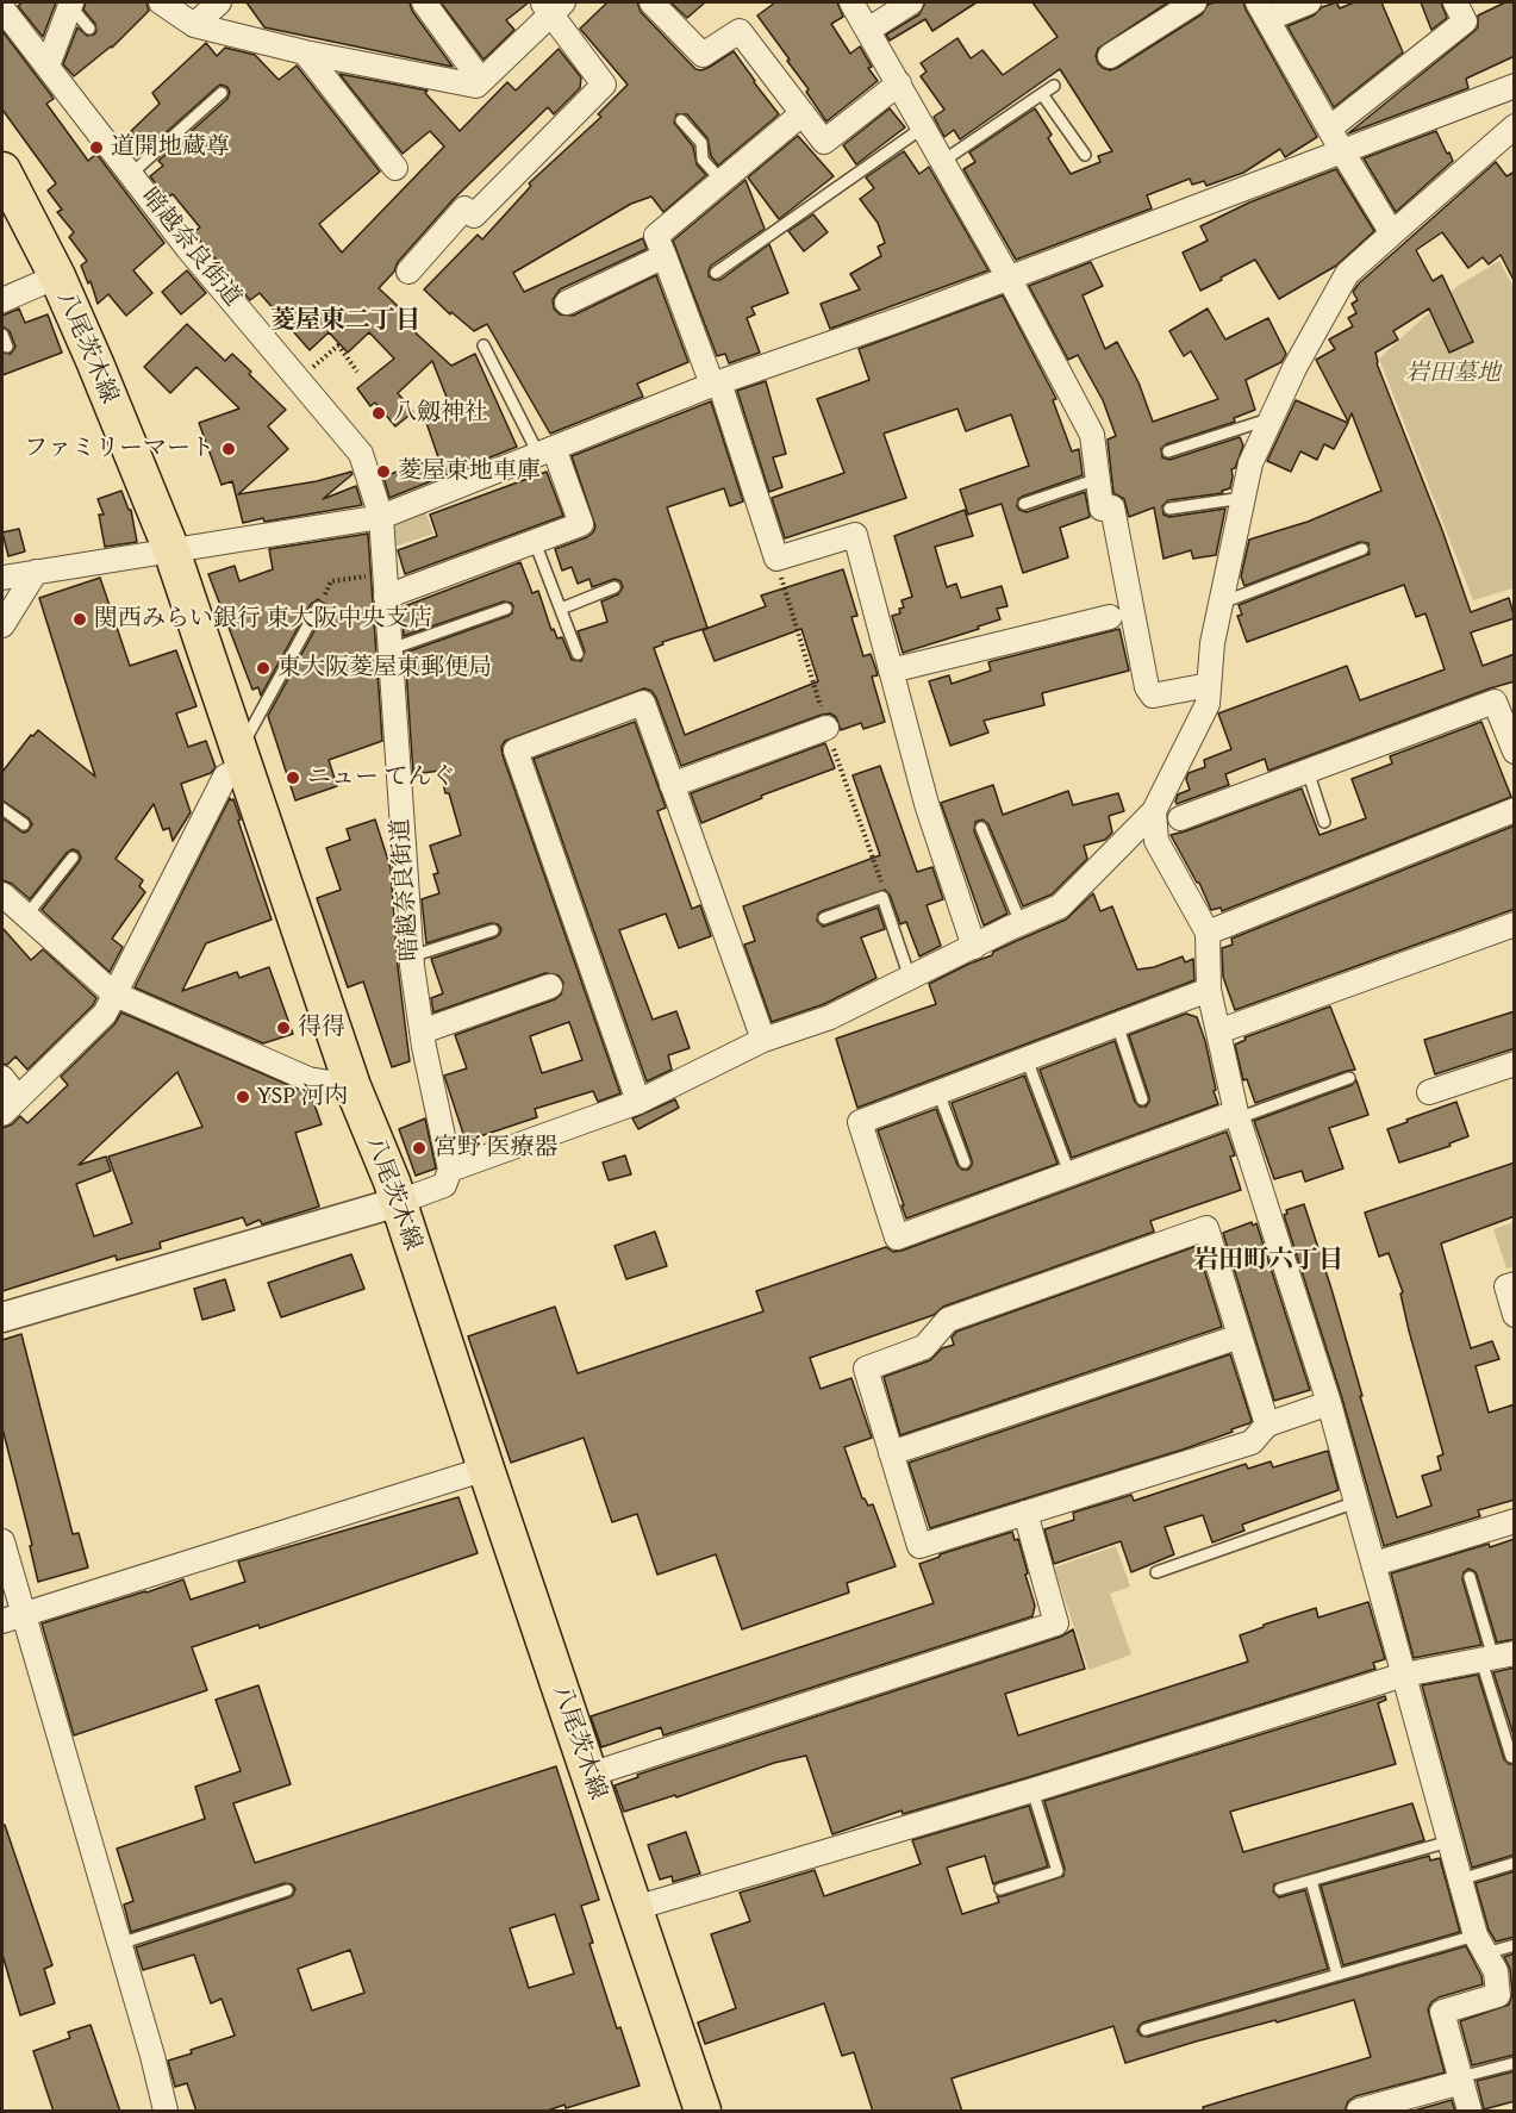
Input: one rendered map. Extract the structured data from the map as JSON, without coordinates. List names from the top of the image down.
{
  "streets": {
    "main road": ["八尾茨木線"],
    "street": ["暗越奈良街道"]
  },
  "districts": ["菱屋東二丁目", "岩田町六丁目"],
  "parks": ["岩田墓地"],
  "places": [
    "道開地蔵尊",
    "八劔神社",
    "ファミリーマート",
    "菱屋東地車庫",
    "関西みらい銀行 東大阪中央支店",
    "東大阪菱屋東郵便局",
    "ニュー てんぐ",
    "得得",
    "YSP 河内",
    "宮野 医療器"
  ]
}
